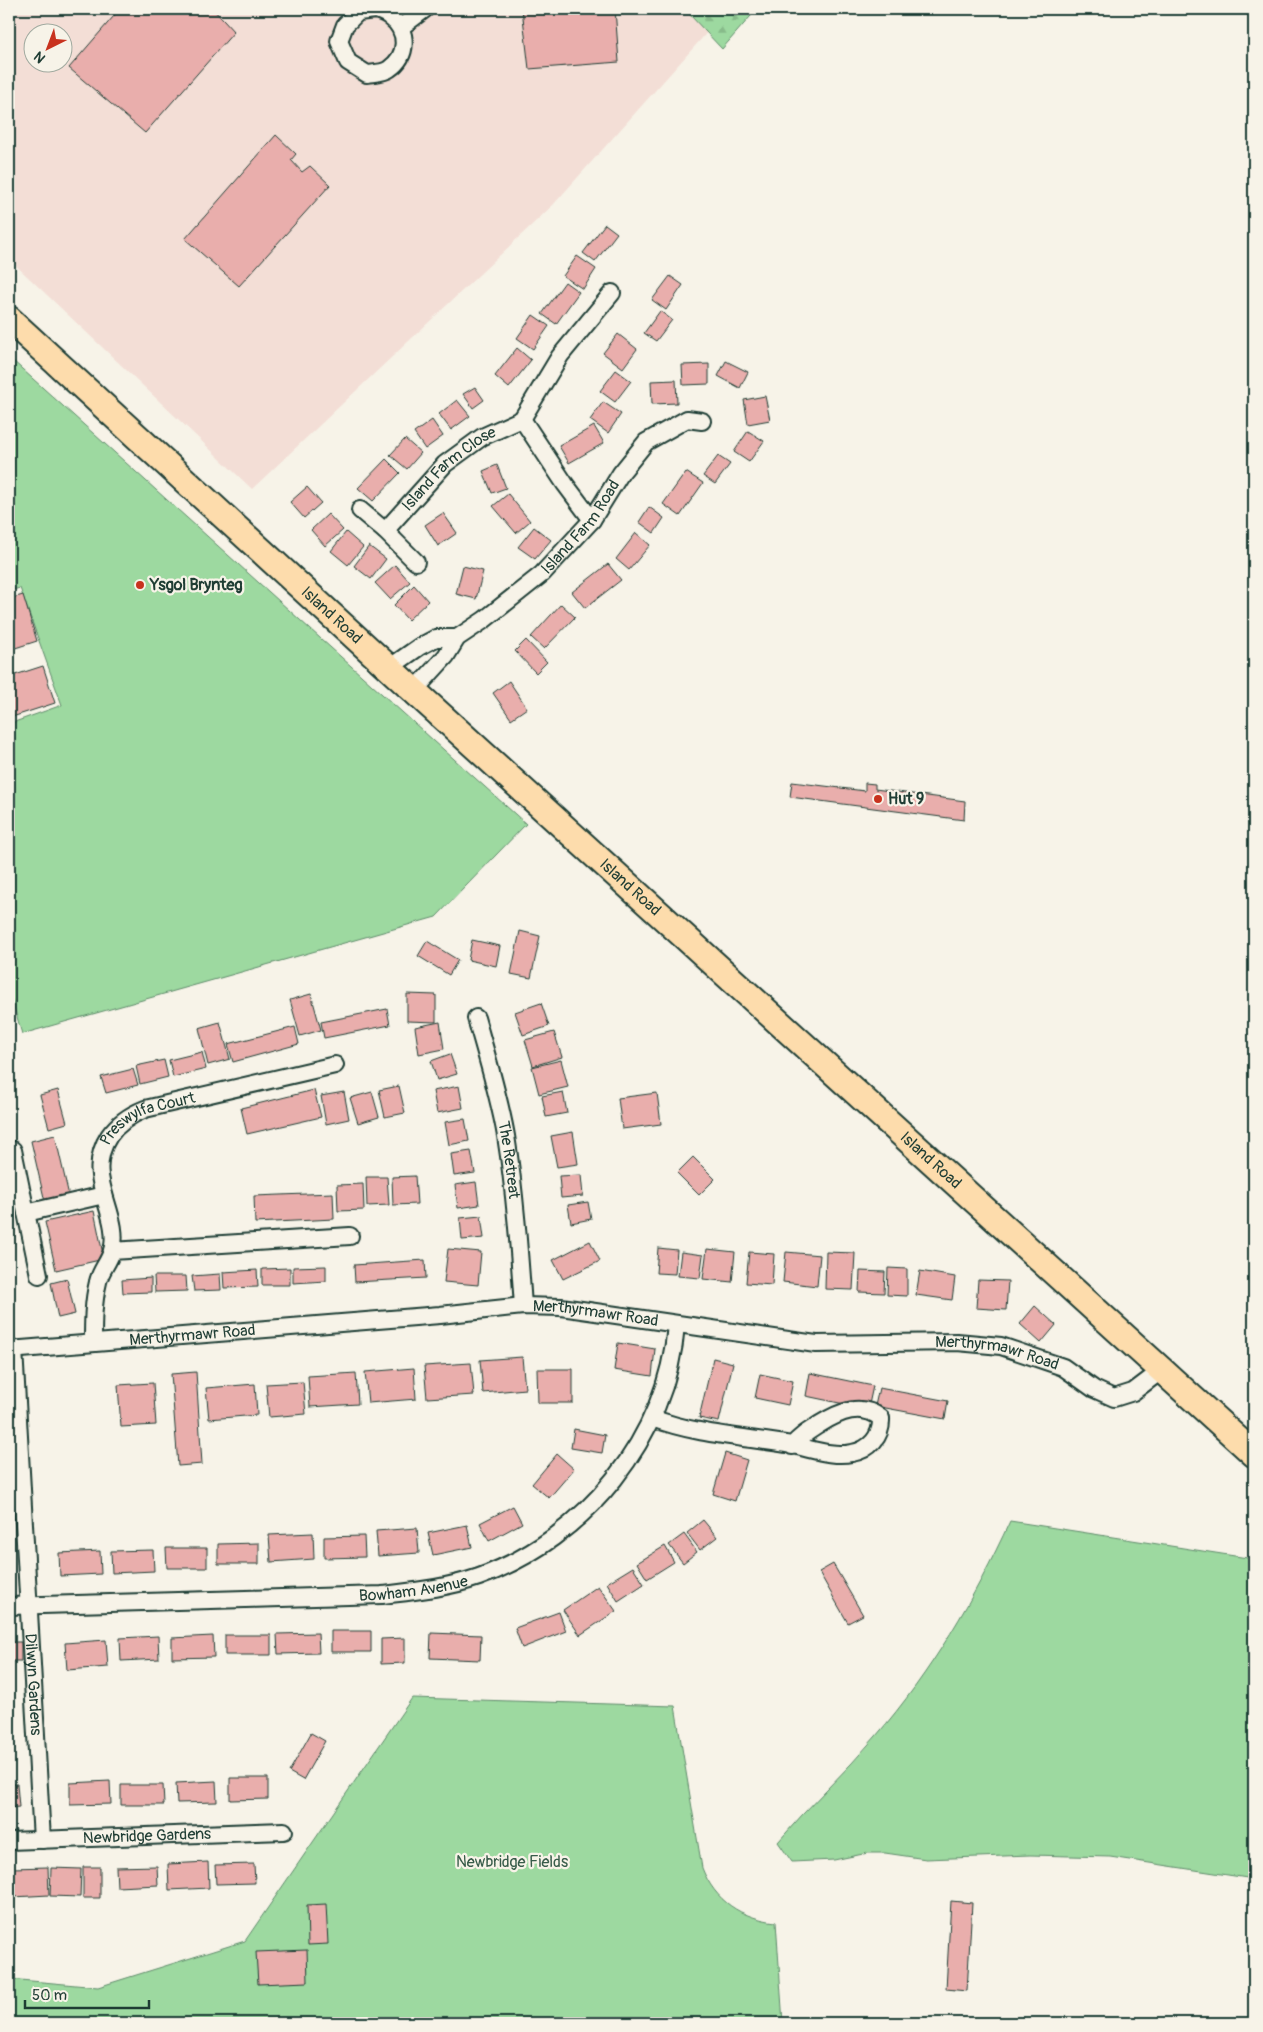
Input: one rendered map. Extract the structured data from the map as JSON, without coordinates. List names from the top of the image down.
{
  "streets": {
    "main road": ["Island Road"],
    "street": [
      "Island Farm Close",
      "Island Farm Road",
      "Preswylfa Court",
      "The Retreat",
      "Merthyrmawr Road",
      "Bowham Avenue",
      "Dilwyn Gardens",
      "Newbridge Gardens"
    ]
  },
  "crossings": [
    ["Island Farm Road", "Island Road"],
    ["Island Road", "Merthyrmawr Road"],
    ["Preswylfa Court", "Merthyrmawr Road"],
    ["The Retreat", "Merthyrmawr Road"],
    ["Merthyrmawr Road", "Bowham Avenue"],
    ["Merthyrmawr Road", "Dilwyn Gardens"],
    ["Bowham Avenue", "Dilwyn Gardens"],
    ["Dilwyn Gardens", "Newbridge Gardens"]
  ],
  "parks": ["Newbridge Fields"],
  "places": ["Ysgol Brynteg", "Hut 9"],
  "scale_bar": "50 m",
  "north": "bottom left"
}
